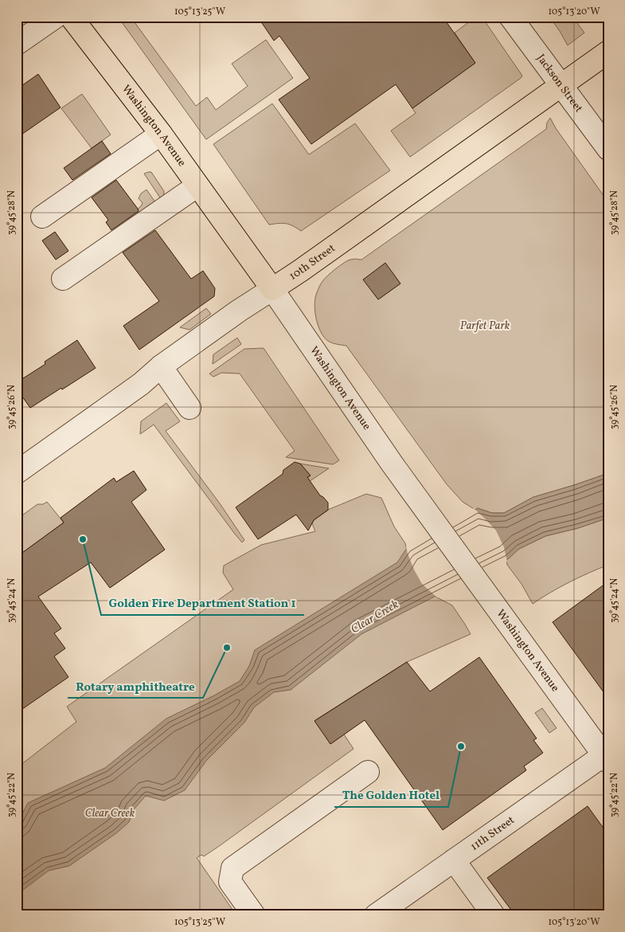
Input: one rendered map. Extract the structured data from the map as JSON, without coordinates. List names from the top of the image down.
{
  "streets": {
    "main road": ["Washington Avenue", "10th Street"],
    "street": ["Jackson Street", "11th Street"]
  },
  "crossings": [
    ["Jackson Street", "10th Street"],
    ["Washington Avenue", "10th Street"],
    ["Washington Avenue", "11th Street"]
  ],
  "water": ["Clear Creek"],
  "parks": ["Parfet Park", "Clear Creek"],
  "places": ["Golden Fire Department Station 1", "Rotary amphitheatre", "The Golden Hotel"],
  "coordinates": [
    "105°13'25\"W",
    "105°13'20\"W",
    "39°45'28\"N",
    "39°45'26\"N",
    "39°45'24\"N",
    "39°45'22\"N"
  ]
}
